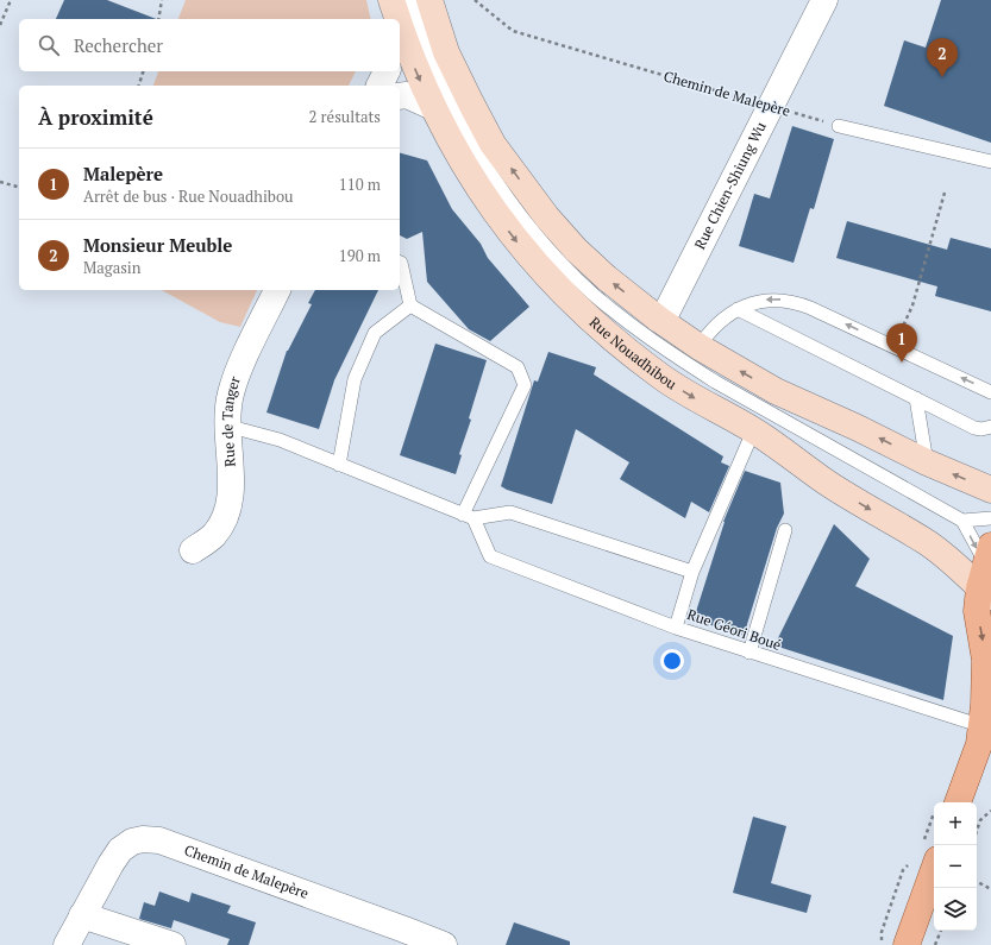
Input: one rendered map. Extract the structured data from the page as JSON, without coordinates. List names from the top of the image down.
{
  "streets": {
    "street": [
      "Chemin de Malepère",
      "Rue Chien-Shiung Wu",
      "Rue Nouadhibou",
      "Rue de Tanger"
    ],
    "lane": ["Rue Géori Boué"]
  },
  "crossings": [
    ["Chemin de Malepère", "Rue Chien-Shiung Wu"],
    ["Rue Chien-Shiung Wu", "Rue Nouadhibou"],
    ["Rue Nouadhibou", "Rue Géori Boué"]
  ],
  "page": {
    "search": "Rechercher",
    "pins": ["2", "1"],
    "heading": ["À proximité", "2 résultats"],
    "list": [
      {
        "mark": "1",
        "name": "Malepère",
        "note": "Arrêt de bus · Rue Nouadhibou",
        "value": "110 m"
      },
      {
        "mark": "2",
        "name": "Monsieur Meuble",
        "note": "Magasin",
        "value": "190 m"
      }
    ],
    "map_buttons": ["+", "−"]
  }
}
